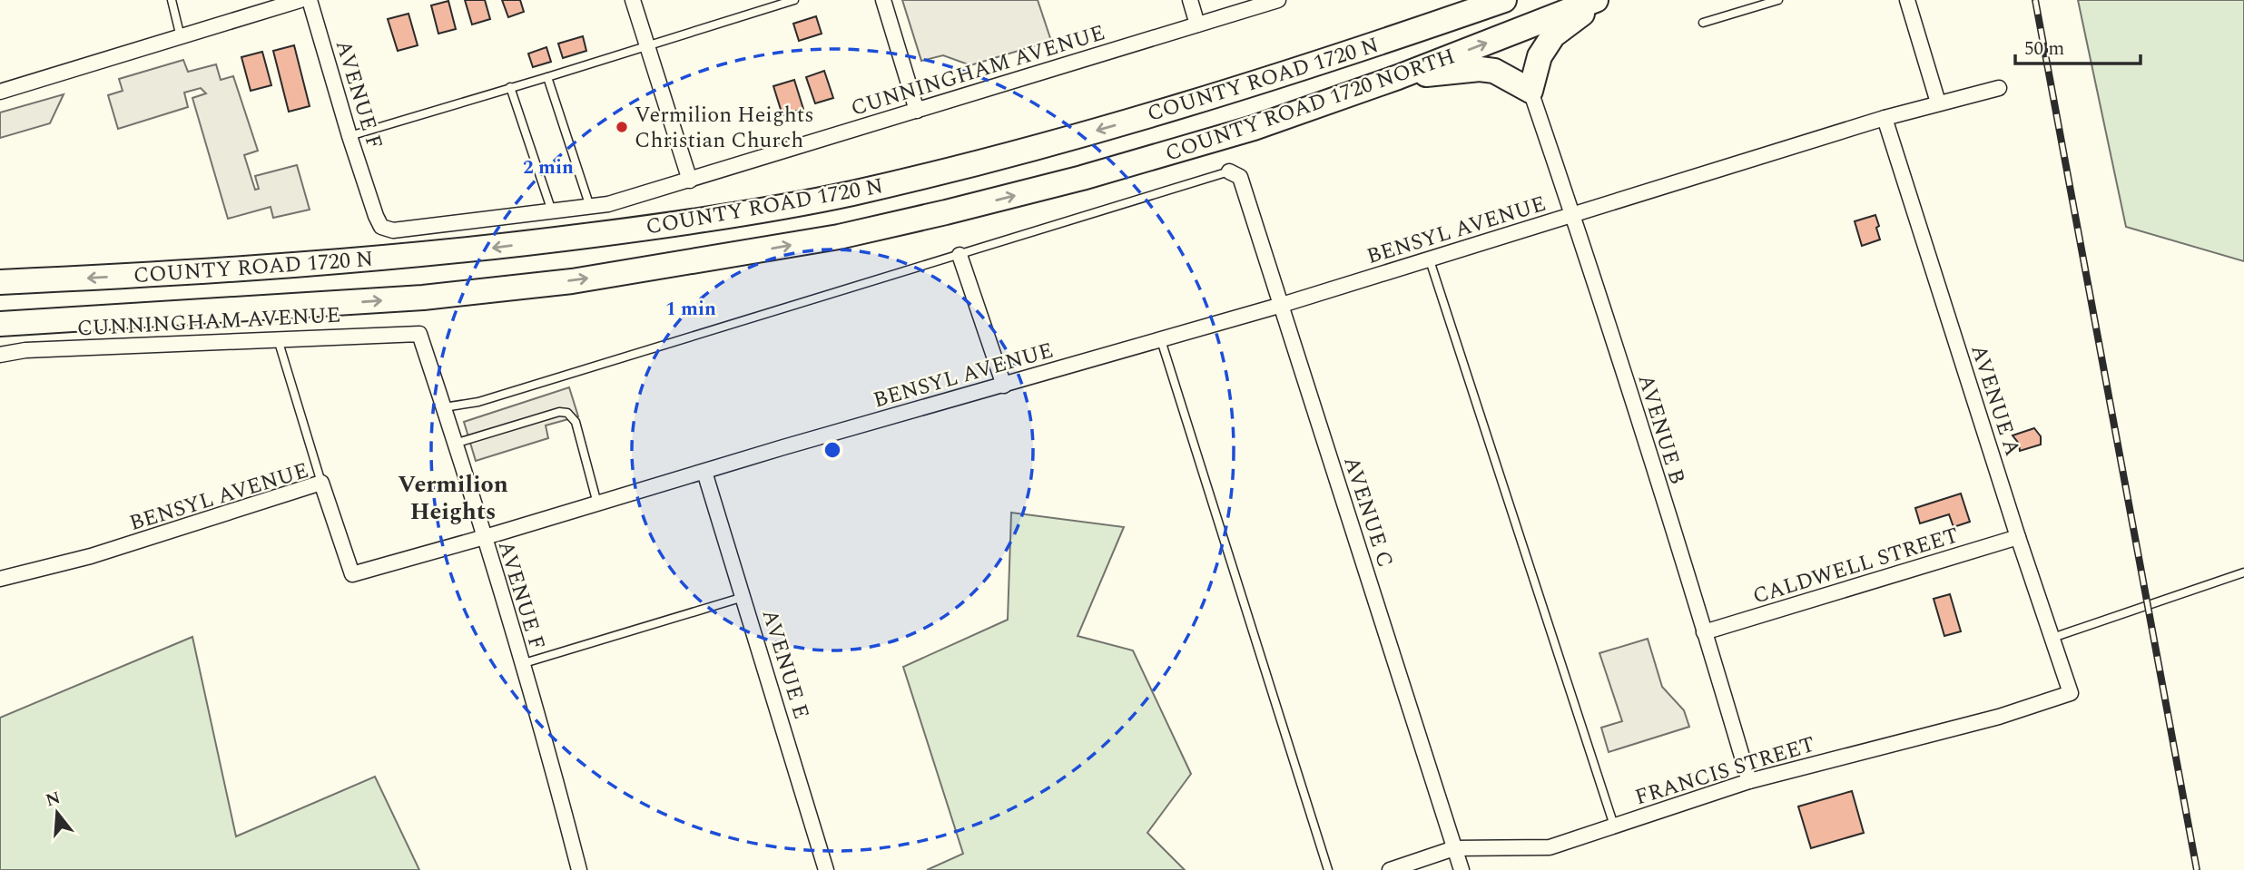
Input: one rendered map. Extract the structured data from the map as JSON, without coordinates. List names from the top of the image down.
{
  "streets": {
    "main road": ["COUNTY ROAD 1720 N", "COUNTY ROAD 1720 NORTH"],
    "street": [
      "CUNNINGHAM AVENUE",
      "AVENUE F",
      "BENSYL AVENUE",
      "AVENUE A",
      "AVENUE B",
      "AVENUE C",
      "CALDWELL STREET",
      "AVENUE E",
      "FRANCIS STREET"
    ]
  },
  "crossings": [
    ["CUNNINGHAM AVENUE", "AVENUE F"],
    ["COUNTY ROAD 1720 N", "COUNTY ROAD 1720 NORTH"],
    ["AVENUE F", "BENSYL AVENUE"],
    ["BENSYL AVENUE", "AVENUE A"],
    ["BENSYL AVENUE", "AVENUE B"],
    ["BENSYL AVENUE", "AVENUE C"],
    ["BENSYL AVENUE", "AVENUE E"],
    ["AVENUE A", "CALDWELL STREET"],
    ["AVENUE A", "FRANCIS STREET"],
    ["AVENUE B", "CALDWELL STREET"],
    ["AVENUE B", "FRANCIS STREET"],
    ["AVENUE C", "FRANCIS STREET"]
  ],
  "one_way": ["COUNTY ROAD 1720 NORTH"],
  "districts": ["Vermilion Heights"],
  "places": ["Vermilion Heights Christian Church"],
  "scale_bar": "50 m",
  "north": "top",
  "rings": ["2 min", "1 min"]
}
